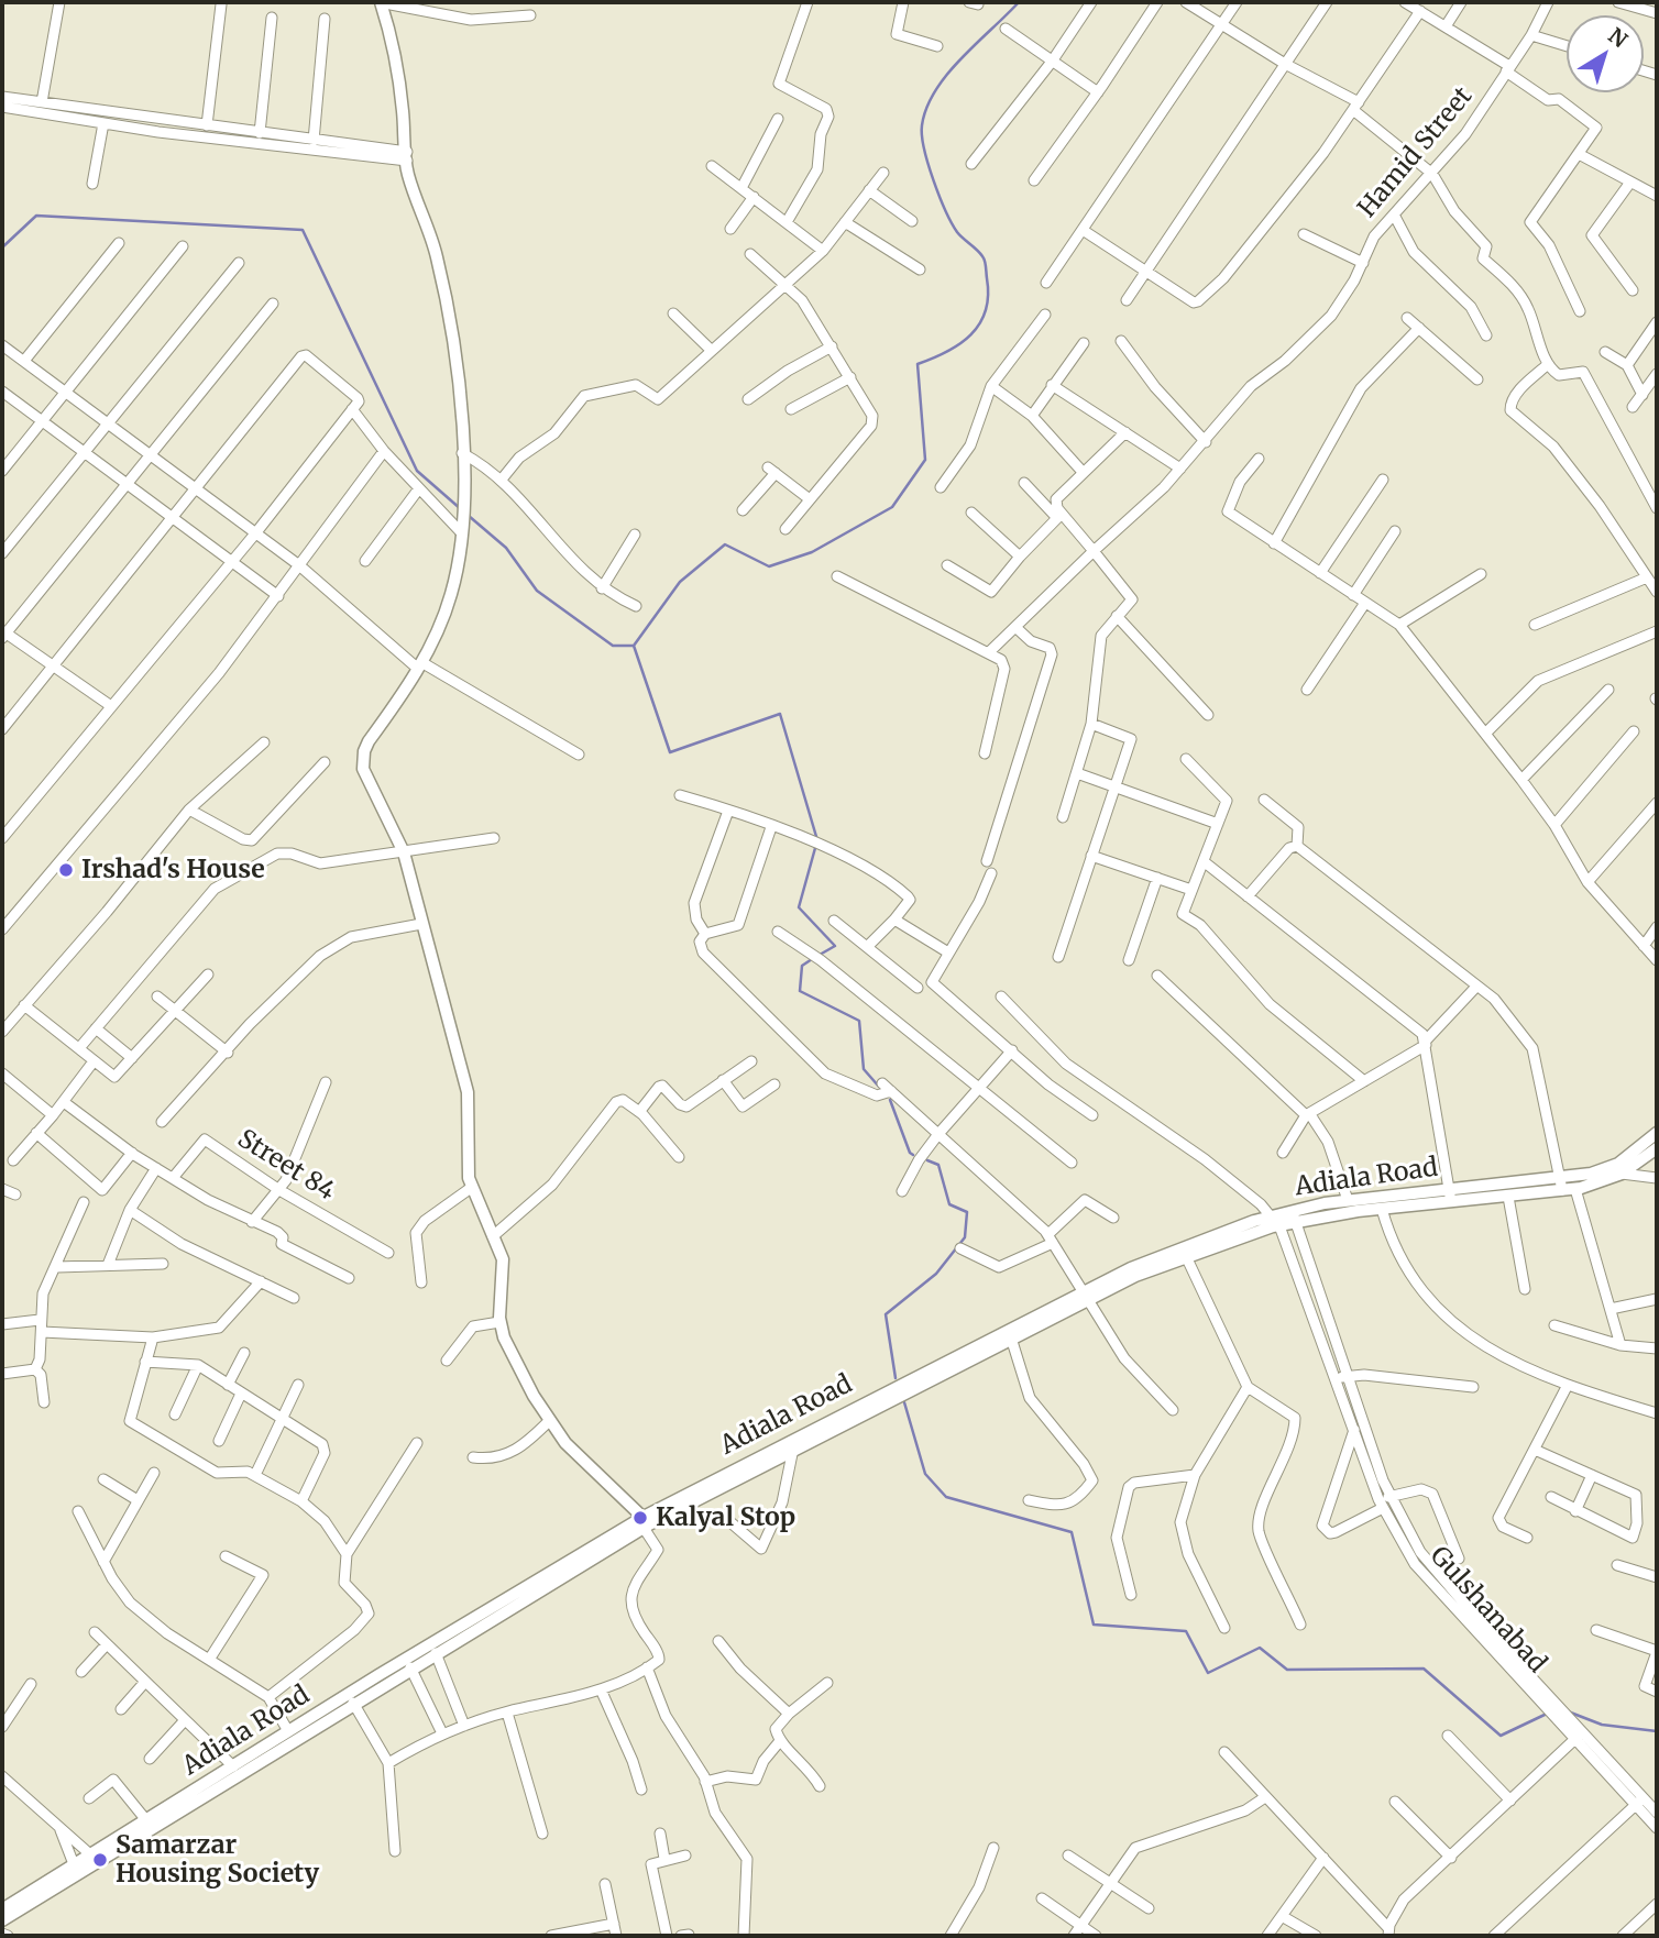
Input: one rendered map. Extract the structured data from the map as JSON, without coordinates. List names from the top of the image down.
{
  "streets": {
    "main road": ["Adiala Road"],
    "street": ["Hamid Street", "Street 84", "Gulshanabad"]
  },
  "crossings": [
    ["Adiala Road", "Gulshanabad"]
  ],
  "places": ["Irshad's House", "Kalyal Stop", "Samarzar Housing Society"],
  "north": "top right"
}
